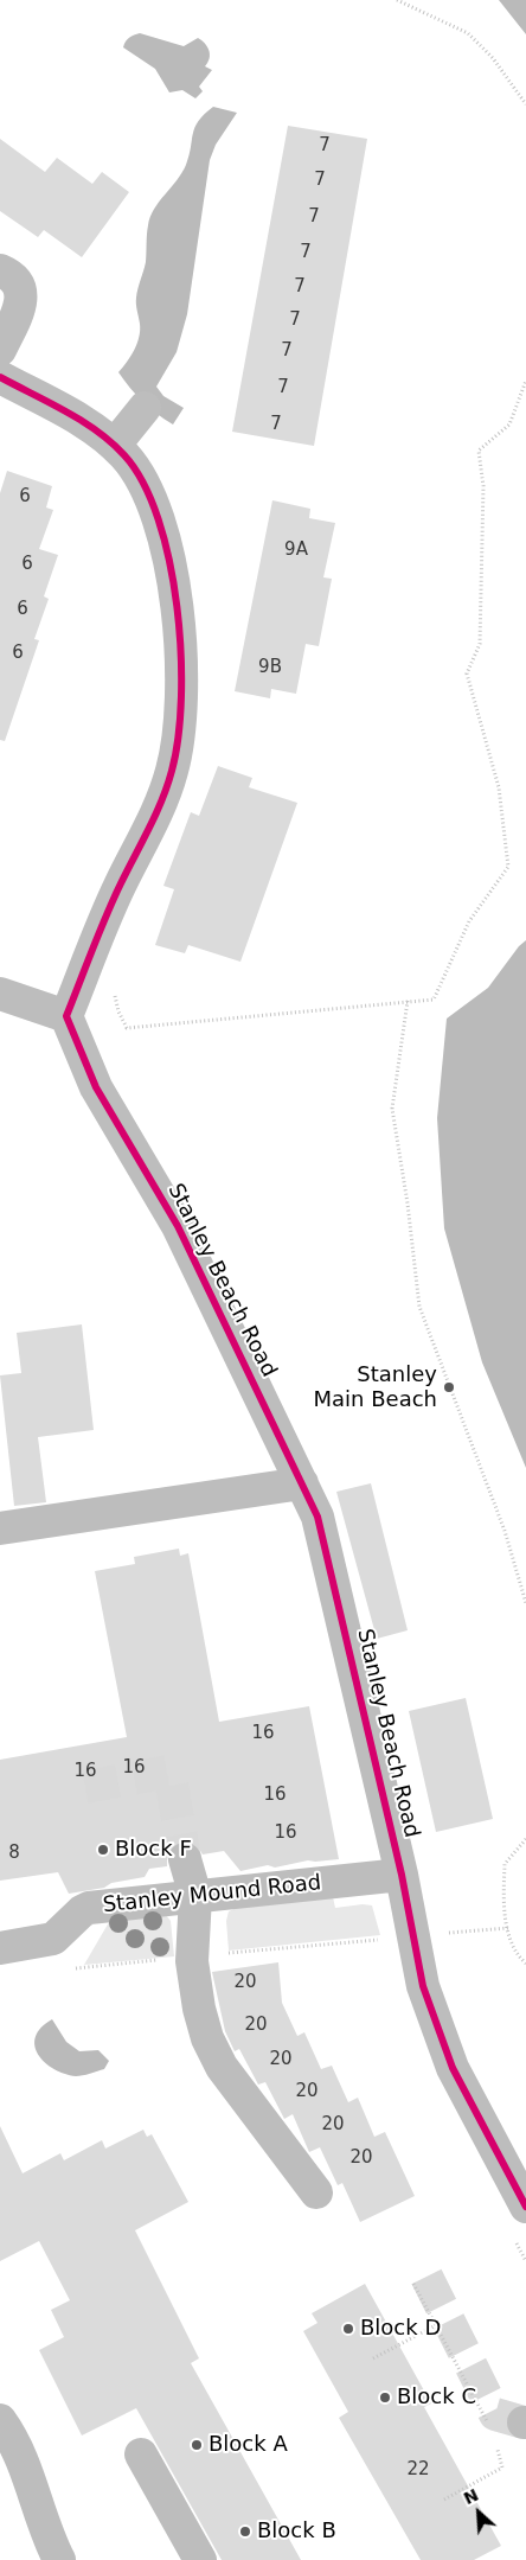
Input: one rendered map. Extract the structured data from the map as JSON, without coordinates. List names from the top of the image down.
{
  "streets": {
    "street": ["Stanley Beach Road", "Stanley Mound Road"]
  },
  "crossings": [
    ["Stanley Beach Road", "Stanley Mound Road"]
  ],
  "places": [
    "Stanley Main Beach",
    "Block F",
    "Block D",
    "Block C",
    "Block A",
    "Block B"
  ],
  "house_numbers": [
    "7",
    "7",
    "7",
    "7",
    "7",
    "7",
    "7",
    "7",
    "7",
    "6",
    "9A",
    "6",
    "6",
    "6",
    "9B",
    "16",
    "16",
    "16",
    "16",
    "16",
    "8",
    "20",
    "20",
    "20",
    "20",
    "20",
    "20",
    "22"
  ],
  "north": "top left"
}
